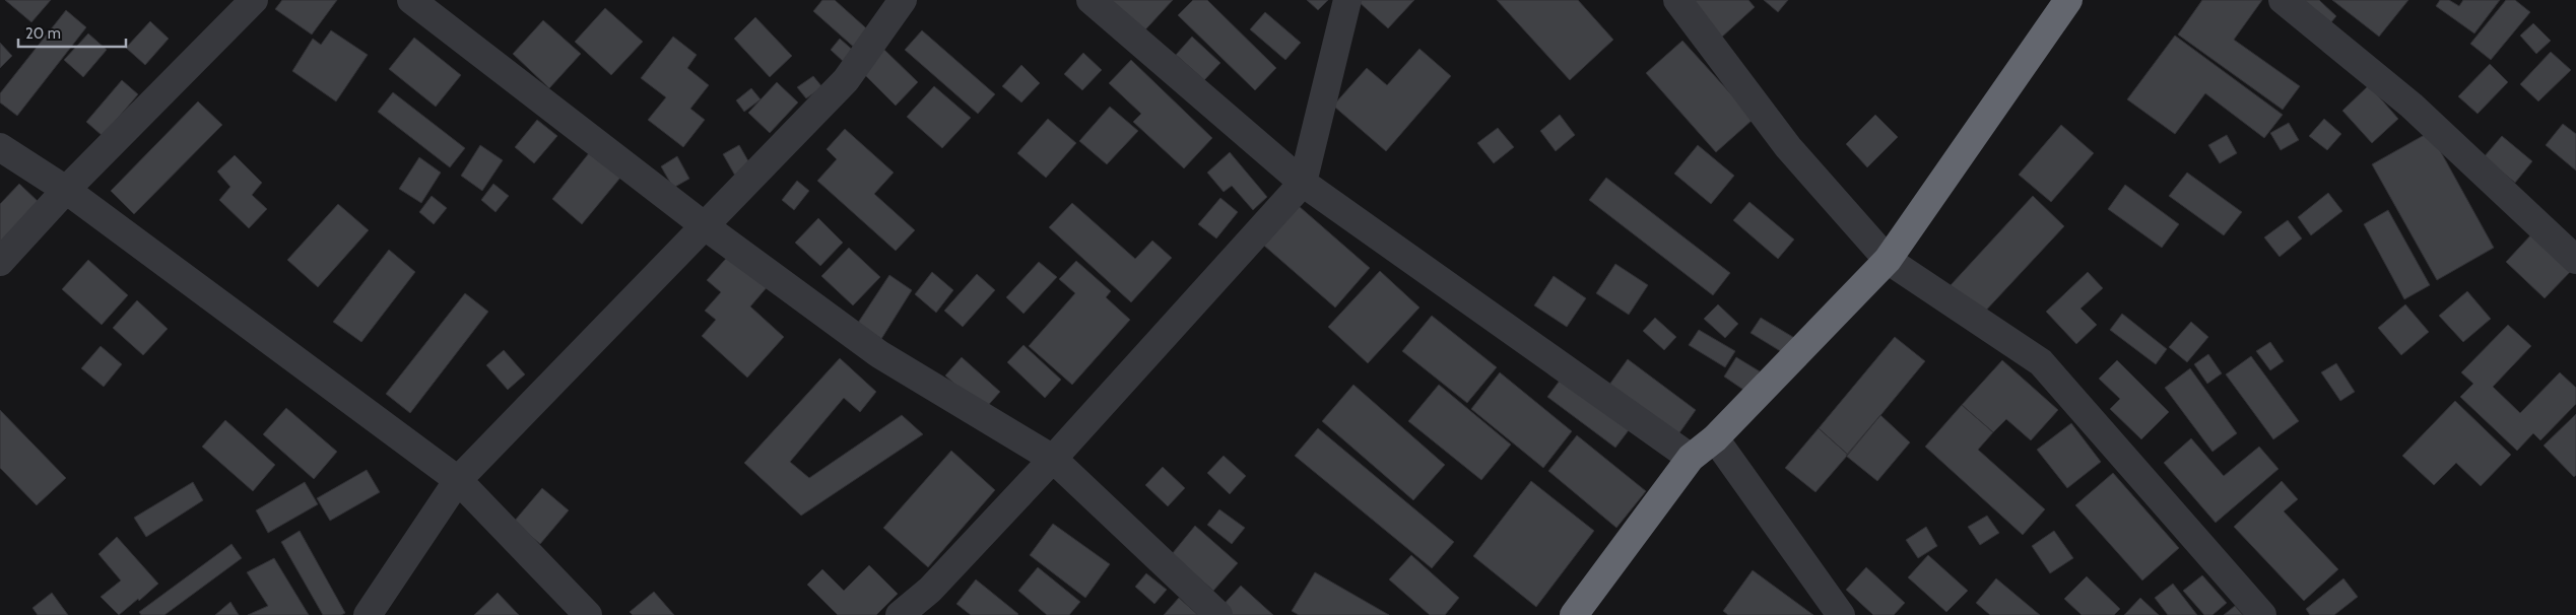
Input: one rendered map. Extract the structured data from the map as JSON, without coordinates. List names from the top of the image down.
{
  "scale_bar": "20 m"
}
